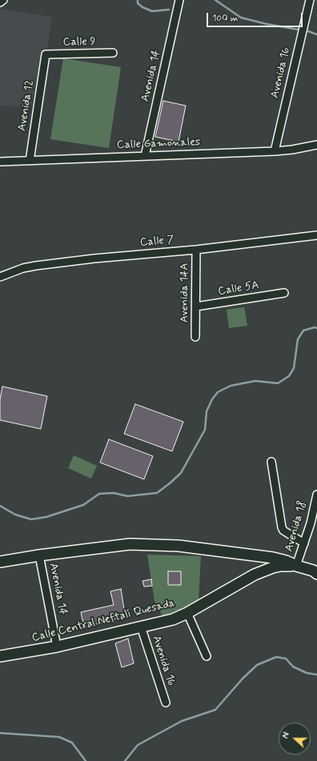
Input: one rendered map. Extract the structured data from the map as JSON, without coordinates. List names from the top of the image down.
{
  "streets": {
    "main road": ["Calle Central Neftalí Quesada"],
    "street": [
      "Calle 9",
      "Avenida 16",
      "Avenida 14",
      "Avenida 12",
      "Calle Gamonales",
      "Calle 7",
      "Calle 5A",
      "Avenida 14A",
      "Avenida 18"
    ]
  },
  "crossings": [
    ["Calle 9", "Avenida 12"],
    ["Avenida 16", "Calle Gamonales"],
    ["Avenida 16", "Calle Central Neftalí Quesada"],
    ["Avenida 14", "Calle Gamonales"],
    ["Avenida 14", "Calle Central Neftalí Quesada"],
    ["Avenida 12", "Calle Gamonales"],
    ["Calle 7", "Avenida 14A"],
    ["Calle 5A", "Avenida 14A"],
    ["Avenida 18", "Calle Central Neftalí Quesada"]
  ],
  "scale_bar": "100 m",
  "north": "left"
}
